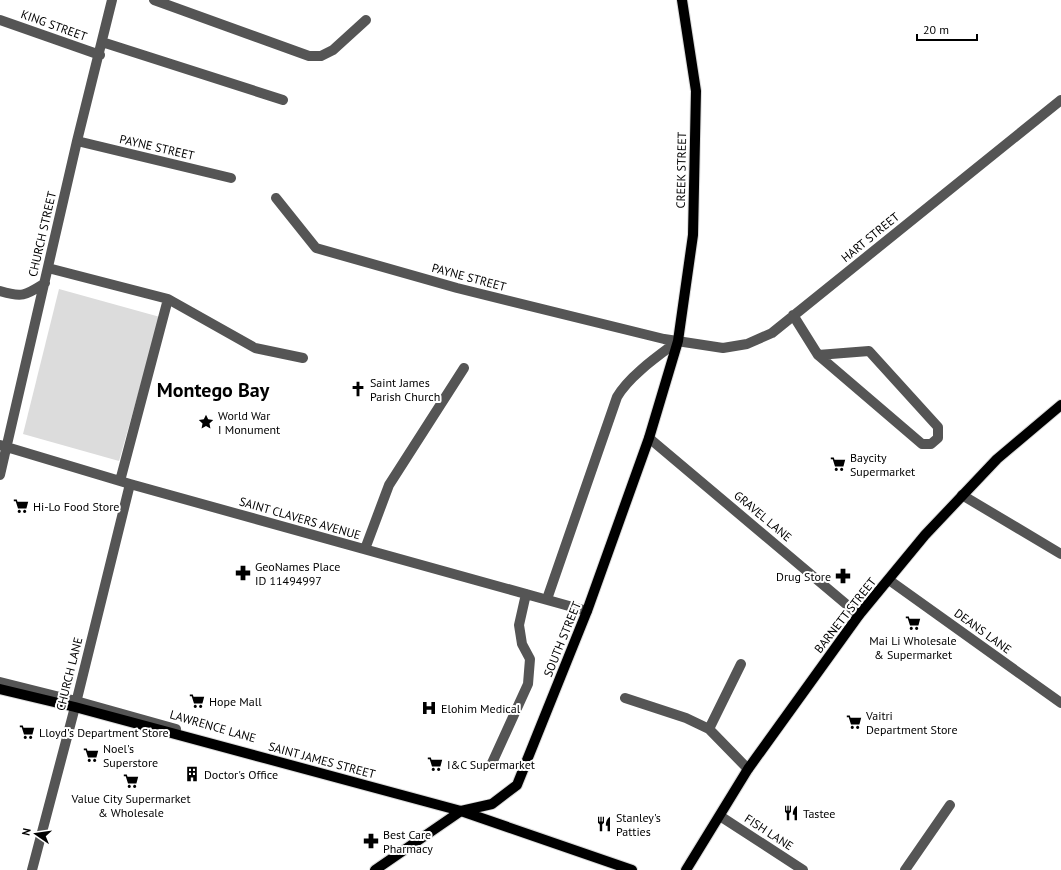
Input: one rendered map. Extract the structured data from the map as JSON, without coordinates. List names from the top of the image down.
{
  "streets": {
    "main road": [
      "CREEK STREET",
      "BARNETT STREET",
      "SOUTH STREET",
      "SAINT JAMES STREET"
    ],
    "street": [
      "KING STREET",
      "PAYNE STREET",
      "CHURCH STREET",
      "HART STREET",
      "GRAVEL LANE",
      "SAINT CLAVERS AVENUE",
      "DEANS LANE",
      "CHURCH LANE",
      "FISH LANE"
    ]
  },
  "crossings": [
    ["KING STREET", "CHURCH STREET"],
    ["PAYNE STREET", "CREEK STREET"],
    ["PAYNE STREET", "CHURCH STREET"],
    ["PAYNE STREET", "HART STREET"],
    ["PAYNE STREET", "SOUTH STREET"],
    ["CREEK STREET", "HART STREET"],
    ["CREEK STREET", "SOUTH STREET"],
    ["CHURCH STREET", "SAINT CLAVERS AVENUE"],
    ["HART STREET", "SOUTH STREET"],
    ["GRAVEL LANE", "BARNETT STREET"],
    ["GRAVEL LANE", "SOUTH STREET"],
    ["SAINT CLAVERS AVENUE", "SOUTH STREET"],
    ["SAINT CLAVERS AVENUE", "CHURCH LANE"],
    ["BARNETT STREET", "DEANS LANE"],
    ["BARNETT STREET", "FISH LANE"],
    ["SOUTH STREET", "SAINT JAMES STREET"],
    ["CHURCH LANE", "SAINT JAMES STREET"]
  ],
  "districts": ["Montego Bay"],
  "places": {
    "church": ["Saint James Parish Church"],
    "place": ["World War I Monument"],
    "supermarket": [
      "Baycity Supermarket",
      "Hi-Lo Food Store",
      "Mai Li Wholesale & Supermarket",
      "Hope Mall",
      "Vaitri Department Store",
      "Lloyd's Department Store",
      "Noel's Superstore",
      "I&C Supermarket",
      "Value City Supermarket & Wholesale"
    ],
    "pharmacy": ["GeoNames Place ID 11494997", "Drug Store", "Best Care Pharmacy"],
    "hospital": ["Elohim Medical"],
    "building": ["Doctor's Office"],
    "restaurant": ["Tastee", "Stanley's Patties"]
  },
  "scale_bar": "20 m",
  "north": "left"
}
